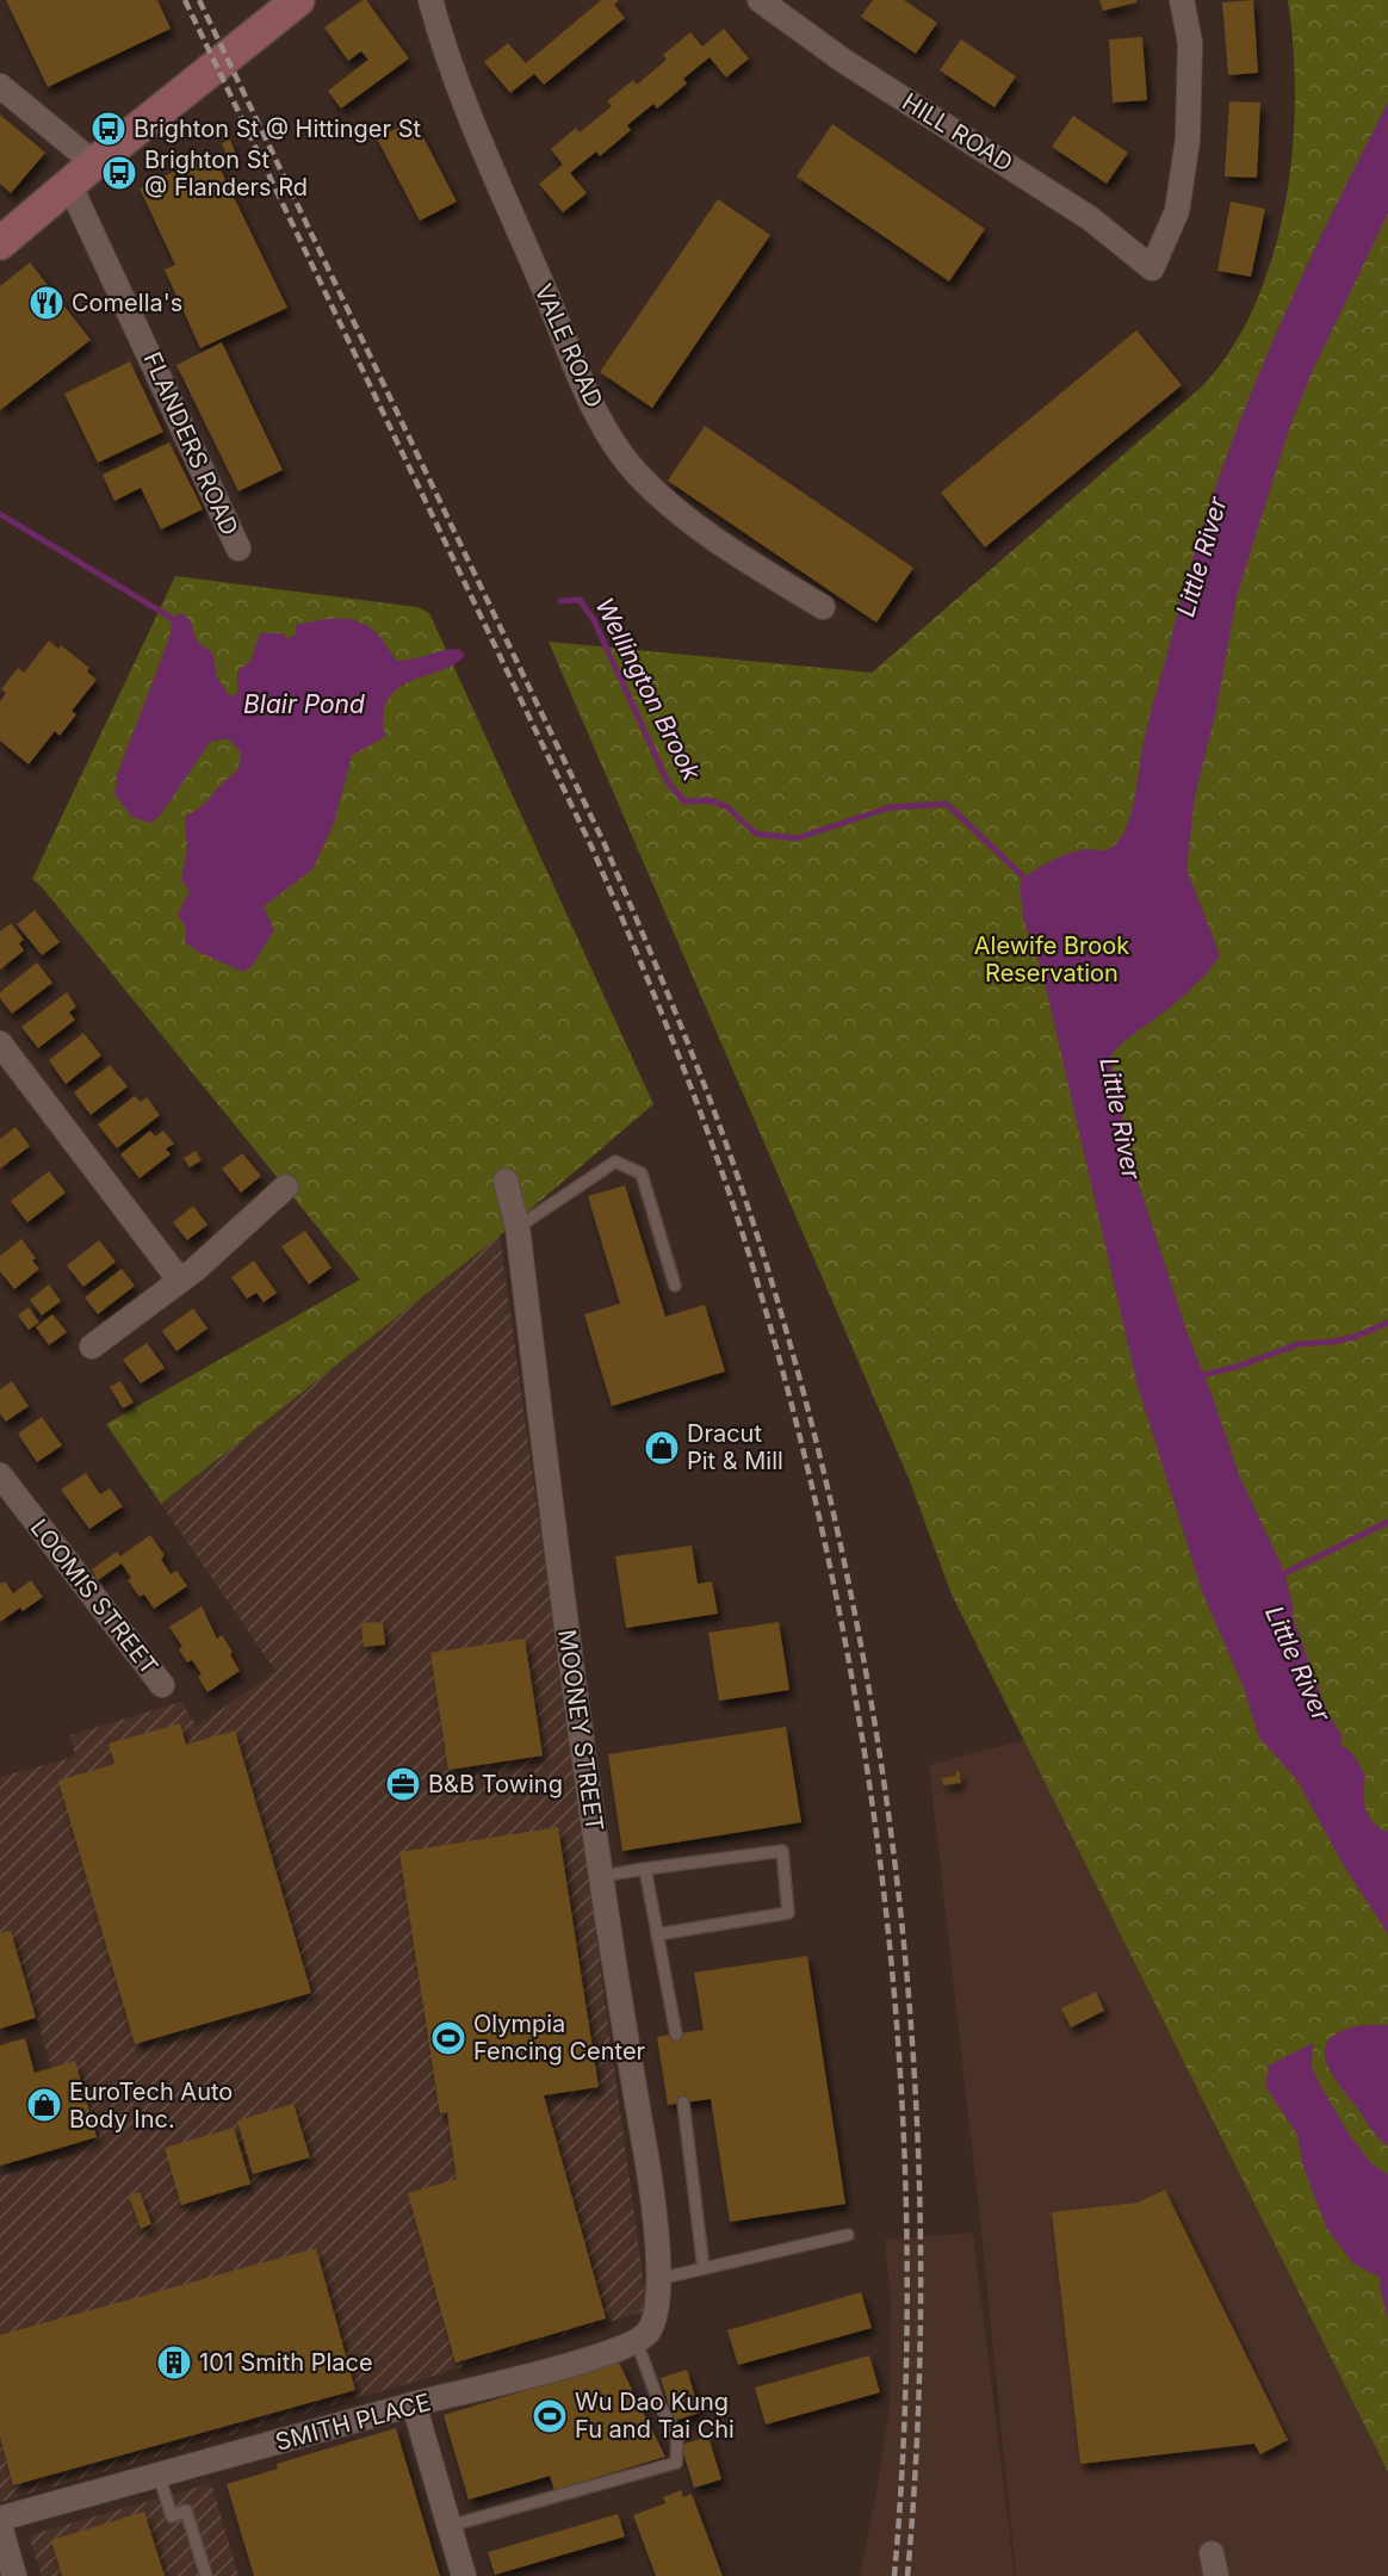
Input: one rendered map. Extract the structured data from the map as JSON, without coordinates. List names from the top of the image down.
{
  "streets": {
    "street": [
      "HILL ROAD",
      "VALE ROAD",
      "FLANDERS ROAD",
      "LOOMIS STREET",
      "MOONEY STREET",
      "SMITH PLACE"
    ]
  },
  "water": ["Little River", "Wellington Brook", "Blair Pond"],
  "parks": ["Alewife Brook Reservation"],
  "places": {
    "bus stop": ["Brighton St @ Hittinger St", "Brighton St @ Flanders Rd"],
    "restaurant": ["Comella's"],
    "shop": ["Dracut Pit & Mill", "EuroTech Auto Body Inc."],
    "office": ["B&B Towing"],
    "sports": ["Olympia Fencing Center", "Wu Dao Kung Fu and Tai Chi"],
    "building": ["101 Smith Place"]
  }
}
